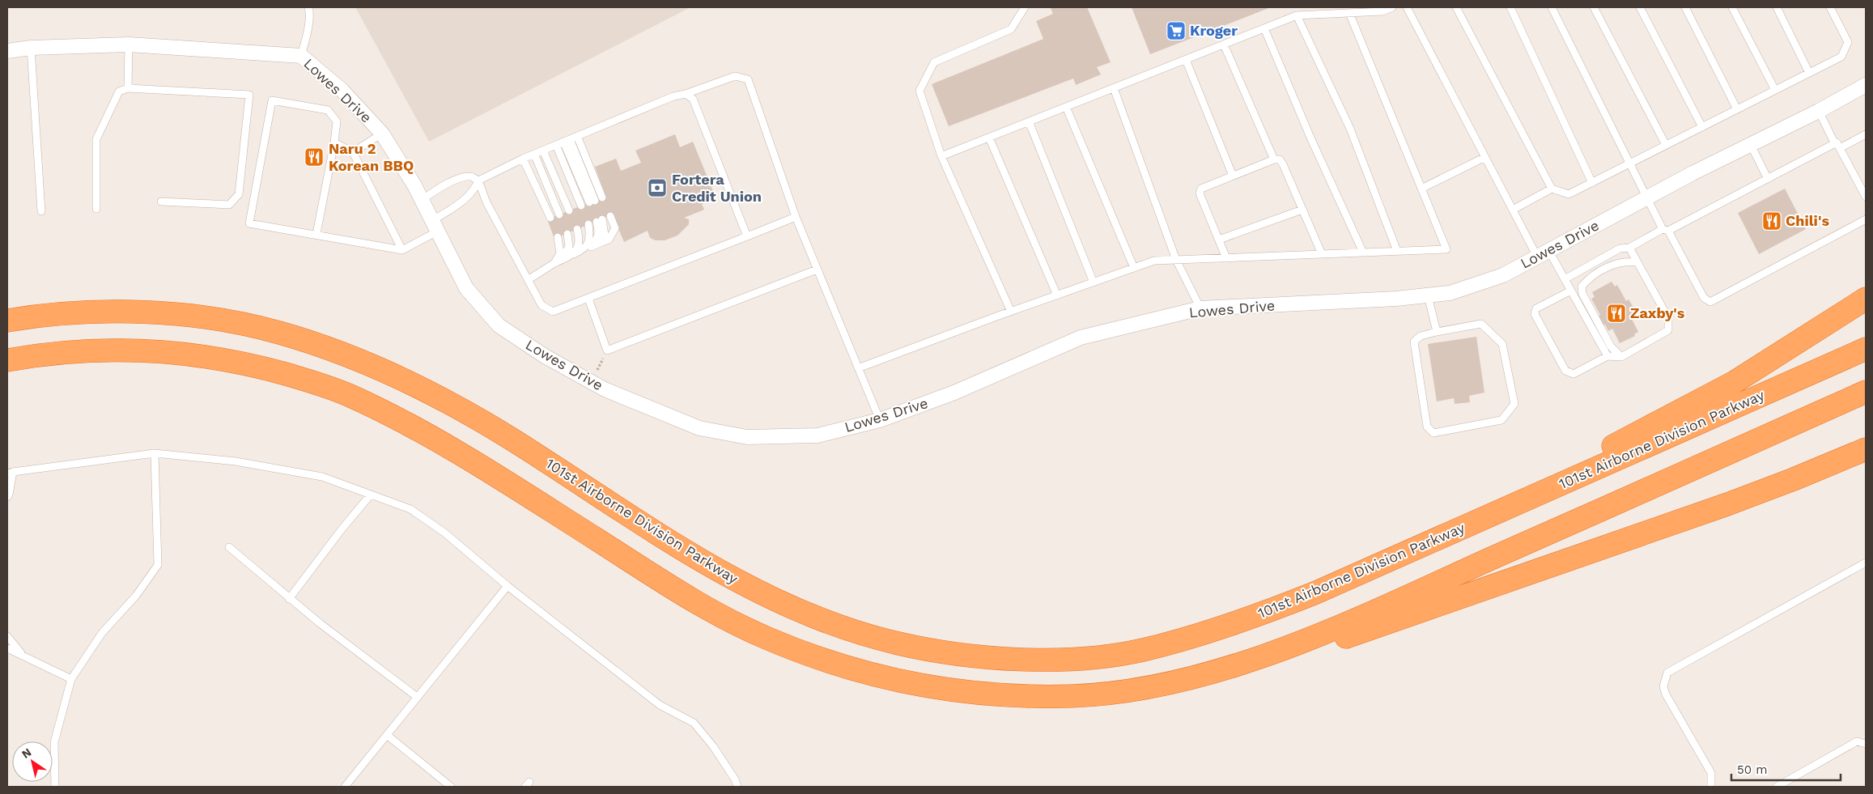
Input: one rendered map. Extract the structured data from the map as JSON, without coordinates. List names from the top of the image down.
{
  "streets": {
    "highway": ["101st Airborne Division Parkway"],
    "street": ["Lowes Drive"]
  },
  "places": {
    "supermarket": ["Kroger"],
    "restaurant": ["Naru 2 Korean BBQ", "Chili's", "Zaxby's"],
    "bank": ["Fortera Credit Union"]
  },
  "scale_bar": "50 m",
  "north": "top left"
}
